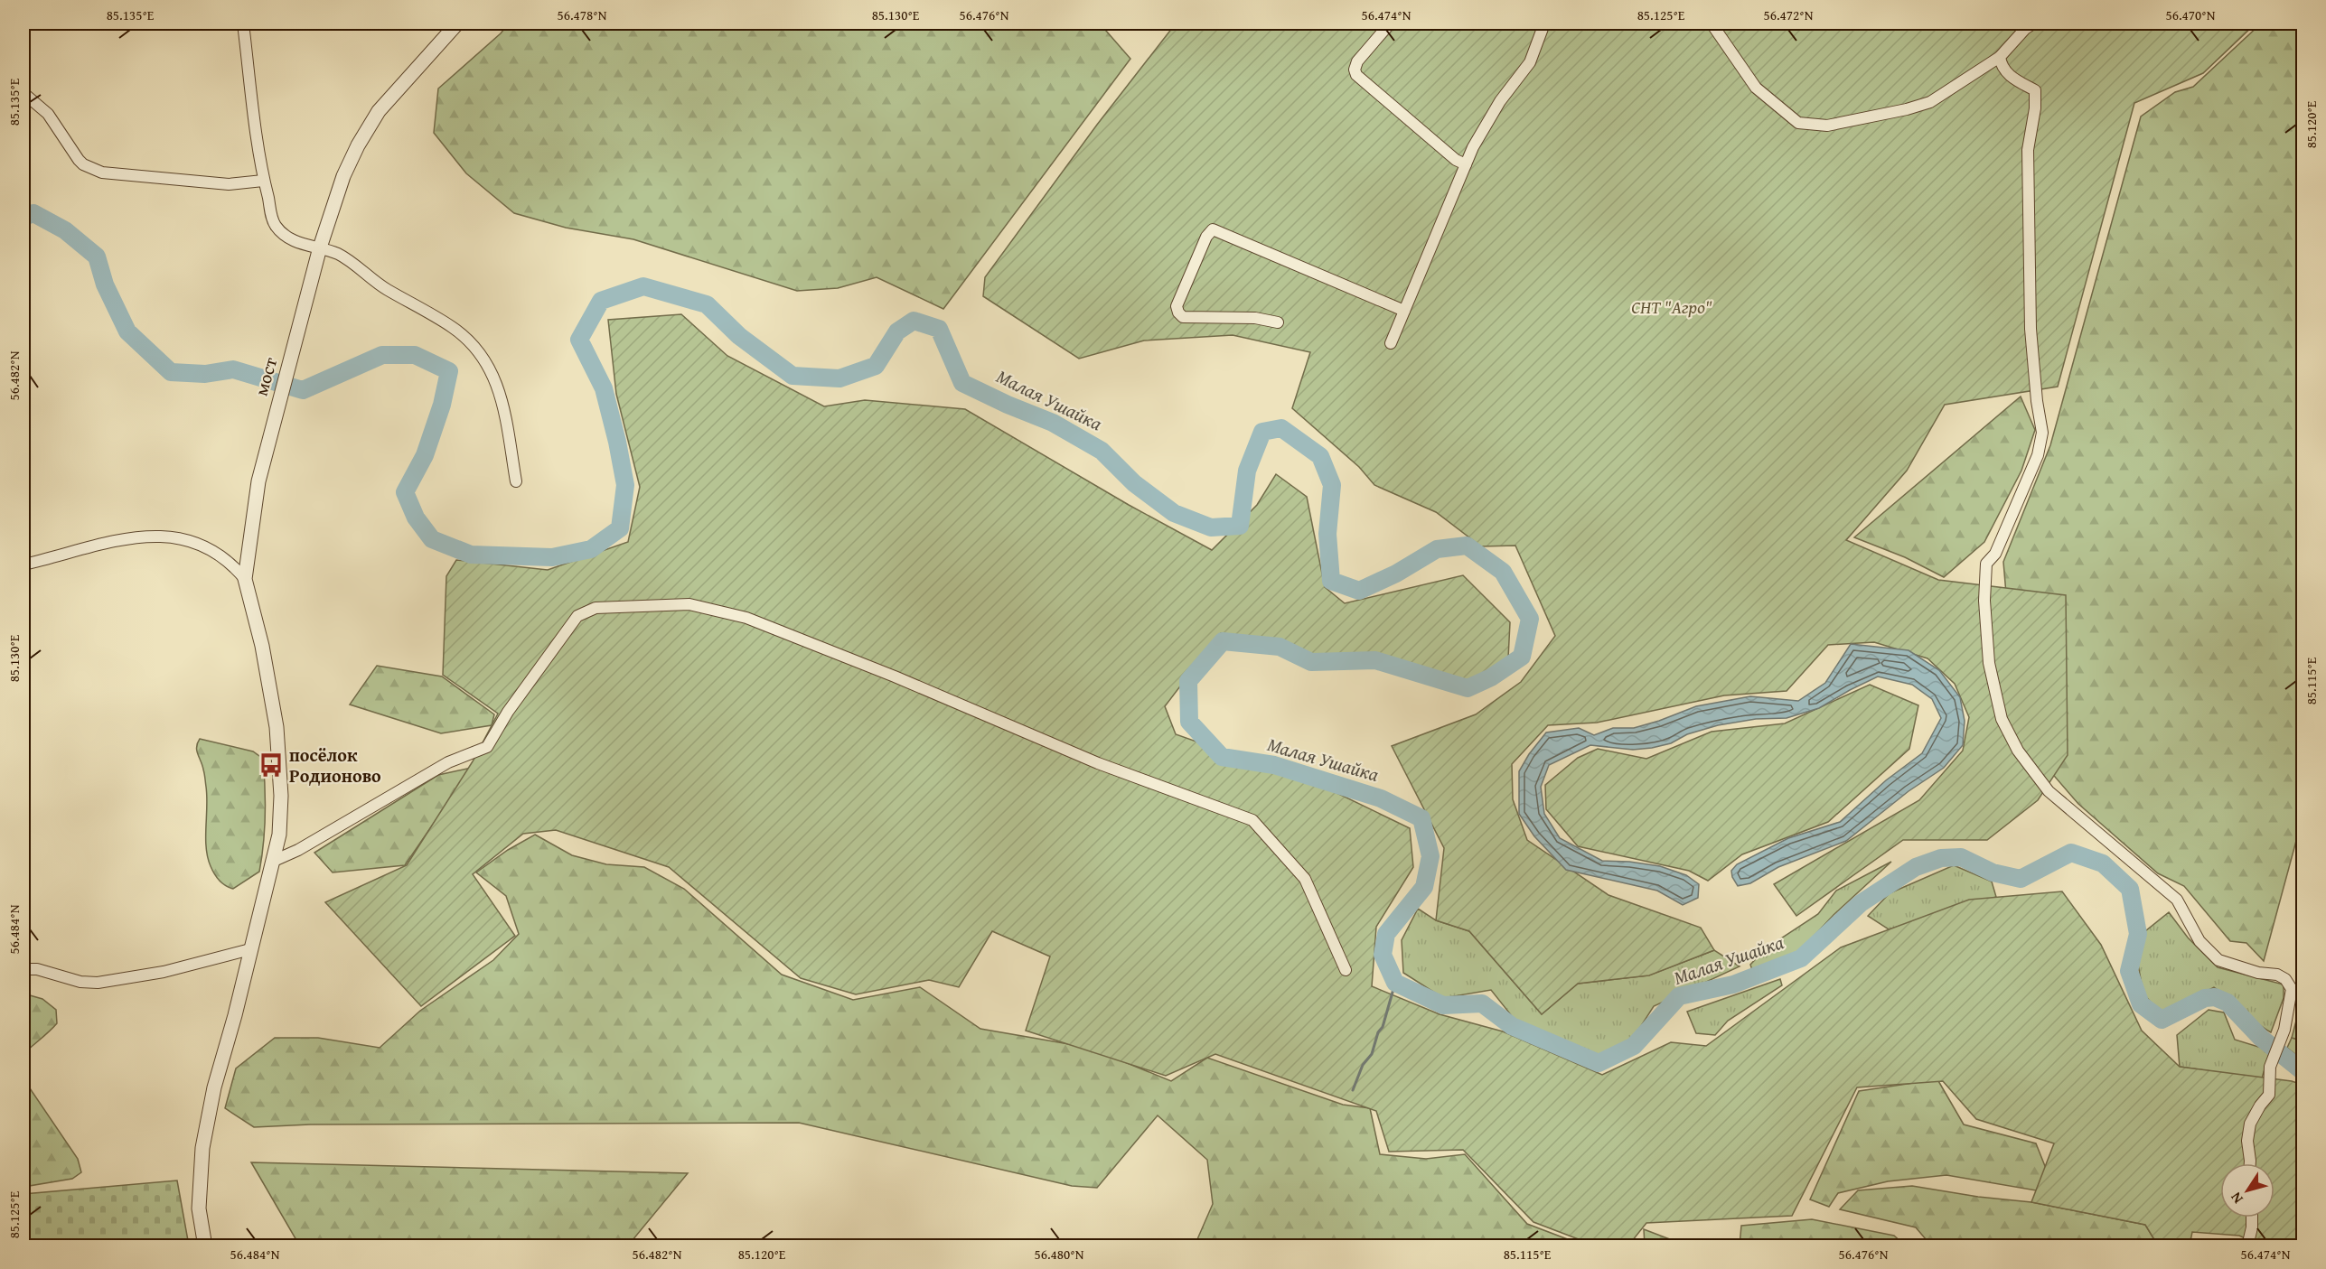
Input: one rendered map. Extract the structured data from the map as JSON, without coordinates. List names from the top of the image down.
{
  "streets": {
    "street": ["мост"]
  },
  "water": ["Малая Ушайка"],
  "parks": ["СНТ \"Агро\""],
  "places": {
    "bus stop": ["посёлок Родионово"]
  },
  "north": "bottom left",
  "coordinates": [
    "85.135°E",
    "56.478°N",
    "85.130°E",
    "56.476°N",
    "56.474°N",
    "85.125°E",
    "56.472°N",
    "56.470°N",
    "85.120°E",
    "56.482°N",
    "85.115°E",
    "56.484°N",
    "56.480°N"
  ]
}
